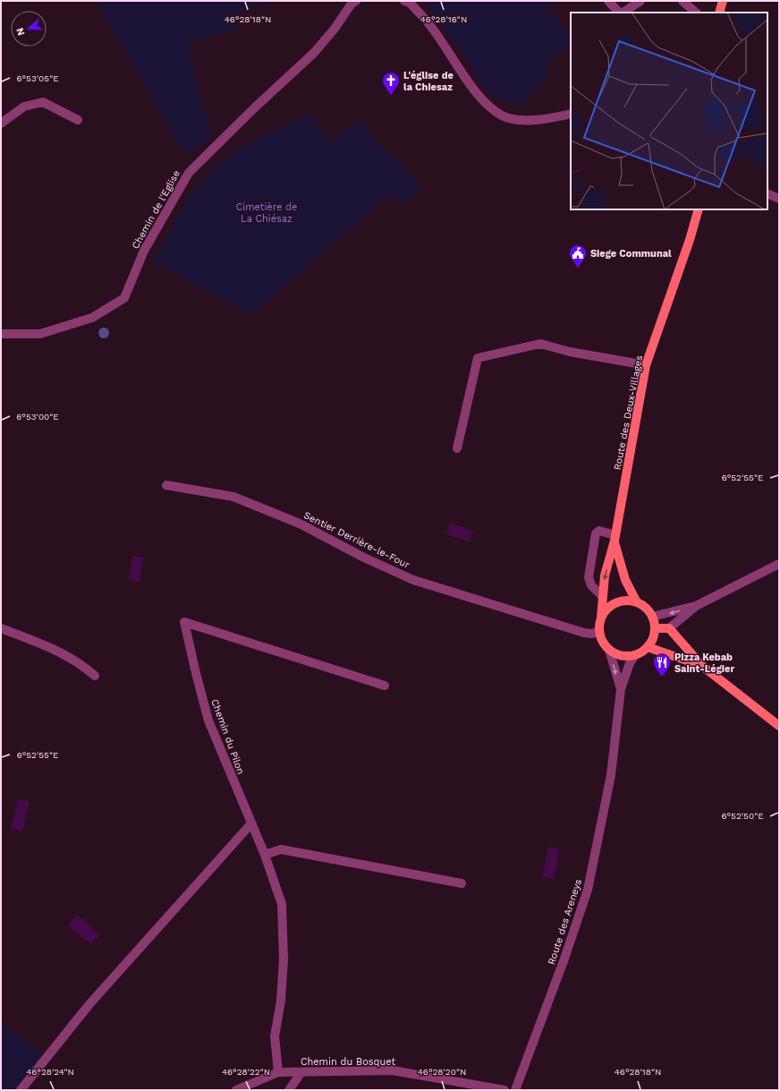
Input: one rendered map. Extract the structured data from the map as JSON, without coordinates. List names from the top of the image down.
{
  "streets": {
    "main road": ["Route des Deux-Villages"],
    "street": [
      "Chemin de l'Eglise",
      "Sentier Derrière-le-Four",
      "Chemin du Pilon",
      "Route des Areneys",
      "Chemin du Bosquet"
    ]
  },
  "crossings": [
    ["Route des Deux-Villages", "Sentier Derrière-le-Four"],
    ["Route des Deux-Villages", "Route des Areneys"],
    ["Sentier Derrière-le-Four", "Route des Areneys"],
    ["Chemin du Pilon", "Chemin du Bosquet"]
  ],
  "parks": ["Cimetière de La Chiésaz"],
  "places": {
    "church": ["L'église de la Chiesaz"],
    "public building": ["Siege Communal"],
    "restaurant": ["Pizza Kebab Saint-Légier"]
  },
  "north": "left",
  "coordinates": [
    "46°28'18\"N",
    "46°28'16\"N",
    "6°53'05\"E",
    "6°53'00\"E",
    "6°52'55\"E",
    "6°52'50\"E",
    "46°28'24\"N",
    "46°28'22\"N",
    "46°28'20\"N"
  ]
}
